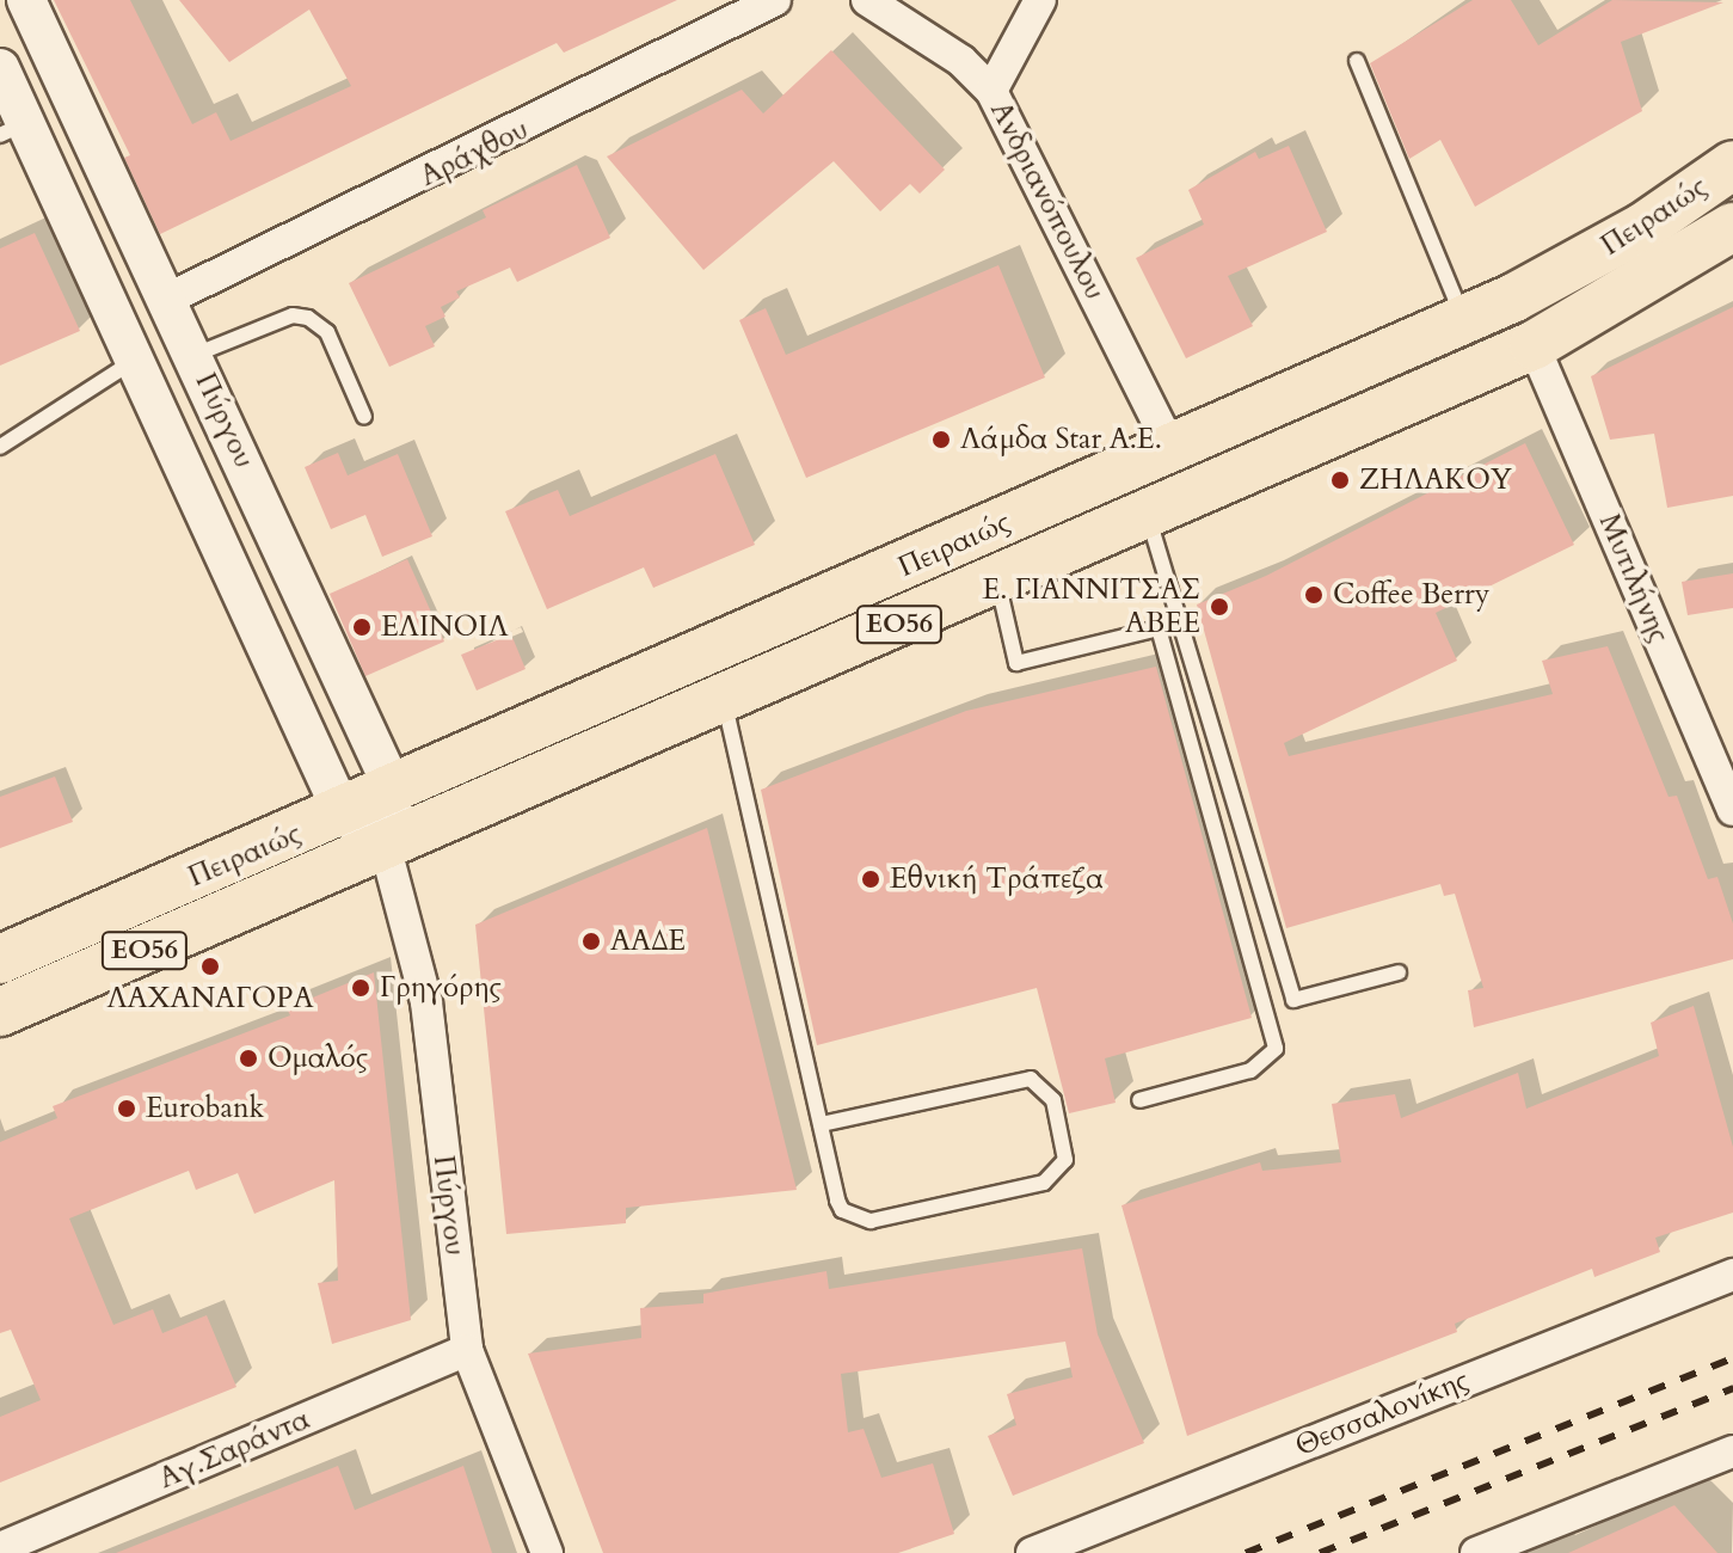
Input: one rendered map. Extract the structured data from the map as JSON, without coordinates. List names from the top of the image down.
{
  "streets": {
    "main road": ["Πειραιώς", "ΕΟ56"],
    "street": [
      "Αράχθου",
      "Ανδριανόπουλου",
      "Πύργου",
      "Μυτιλήνης",
      "Θεσσαλονίκης",
      "Αγ.Σαράντα"
    ]
  },
  "crossings": [
    ["Αράχθου", "Πύργου"],
    ["Ανδριανόπουλου", "Πειραιώς"],
    ["Πειραιώς", "Πύργου"],
    ["Πειραιώς", "Μυτιλήνης"],
    ["Πύργου", "Αγ.Σαράντα"]
  ],
  "places": [
    "Λάμδα Star Α.Ε.",
    "ΖΗΛΑΚΟΥ",
    "Coffee Berry",
    "Ε. ΓΙΑΝΝΙΤΣΑΣ ΑΒΕΕ",
    "ΕΛΙΝΟΙΛ",
    "Εθνική Τράπεζα",
    "ΑΑΔΕ",
    "ΛΑΧΑΝΑΓΟΡΑ",
    "Γρηγόρης",
    "Ομαλός",
    "Eurobank"
  ]
}
